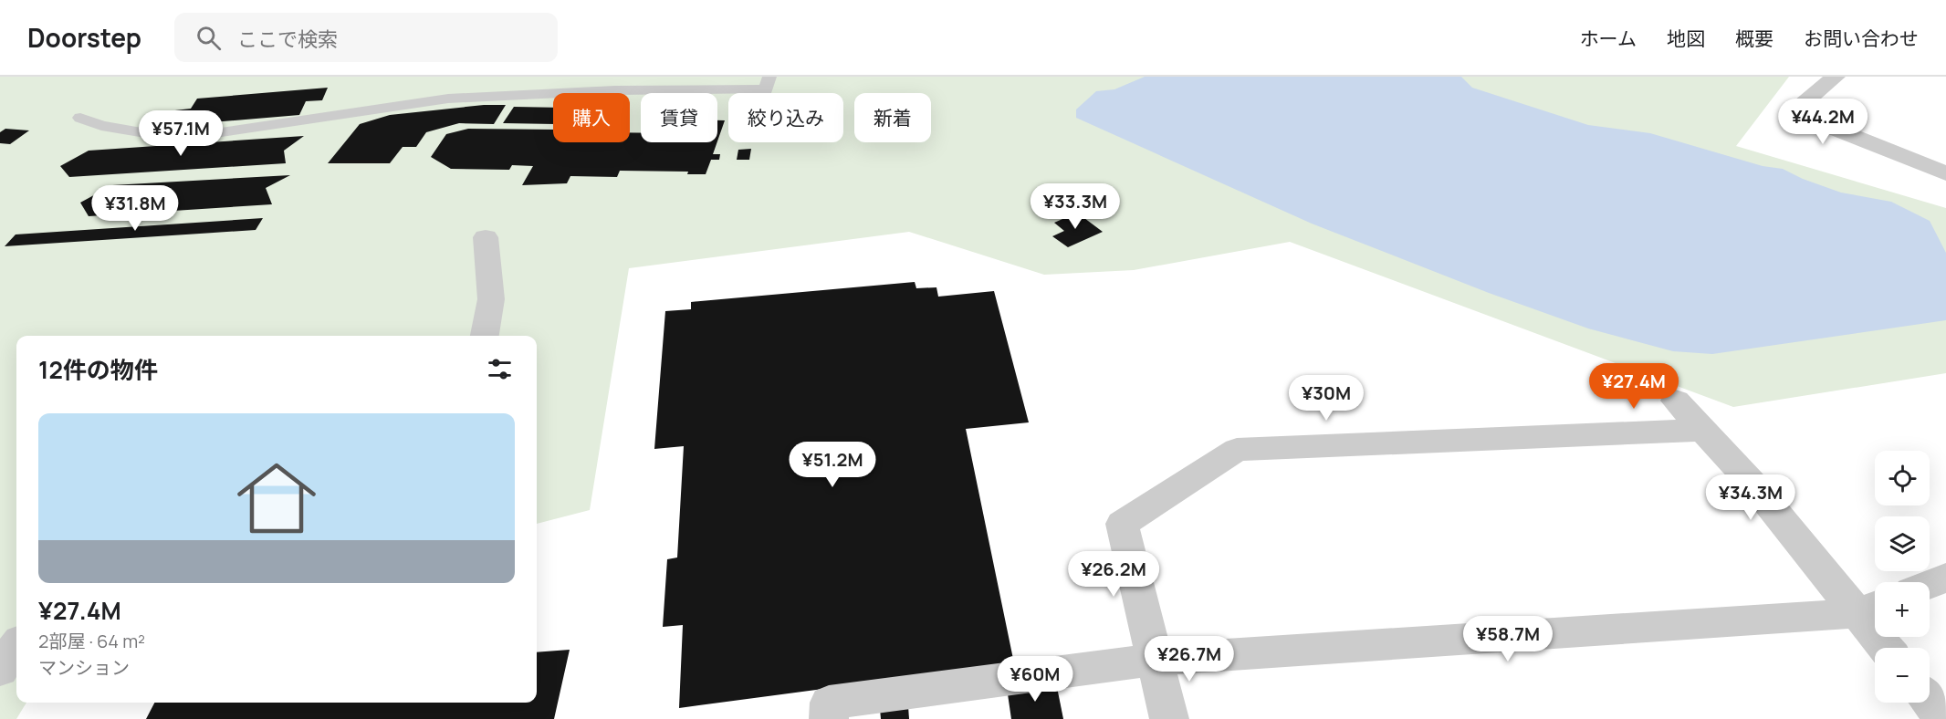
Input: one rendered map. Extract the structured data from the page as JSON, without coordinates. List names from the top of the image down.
{
  "page": {
    "header": "Doorstep",
    "search": "ここで検索",
    "nav": [
      "ホーム",
      "地図",
      "概要",
      "お問い合わせ"
    ],
    "chip": [
      "購入",
      "賃貸",
      "絞り込み",
      "新着"
    ],
    "price": [
      "¥44.2M",
      "¥57.1M",
      "¥33.3M",
      "¥31.8M",
      "¥27.4M",
      "¥30M",
      "¥51.2M",
      "¥34.3M",
      "¥26.2M",
      "¥58.7M",
      "¥26.7M",
      "¥60M"
    ],
    "heading": "12件の物件",
    "list": [
      {
        "name": "¥27.4M",
        "note": "2部屋 · 64 m² · マンション"
      }
    ],
    "map_buttons": ["+", "−"]
  }
}
